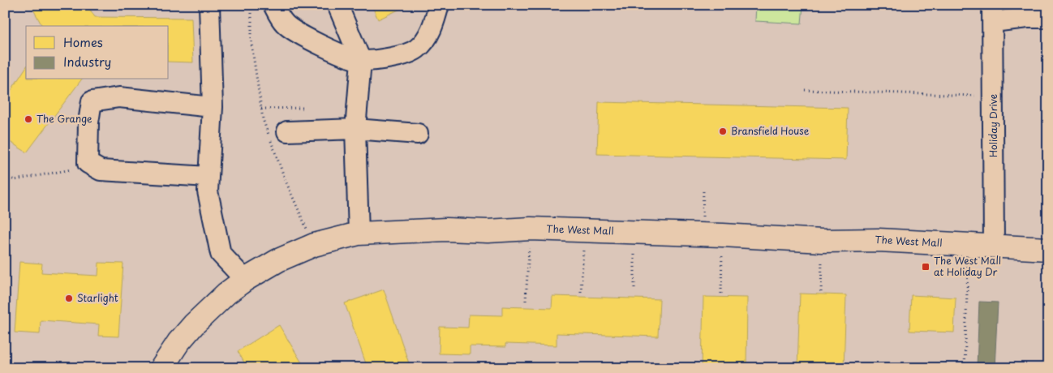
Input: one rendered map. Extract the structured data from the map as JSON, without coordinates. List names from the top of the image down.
{
  "streets": {
    "main road": ["The West Mall"],
    "street": ["Holiday Drive"]
  },
  "crossings": [
    ["Holiday Drive", "The West Mall"]
  ],
  "places": {
    "other": ["The Grange", "Bransfield House", "Starlight"],
    "transit": ["The West Mall at Holiday Dr"]
  },
  "legend": ["Homes", "Industry"]
}
